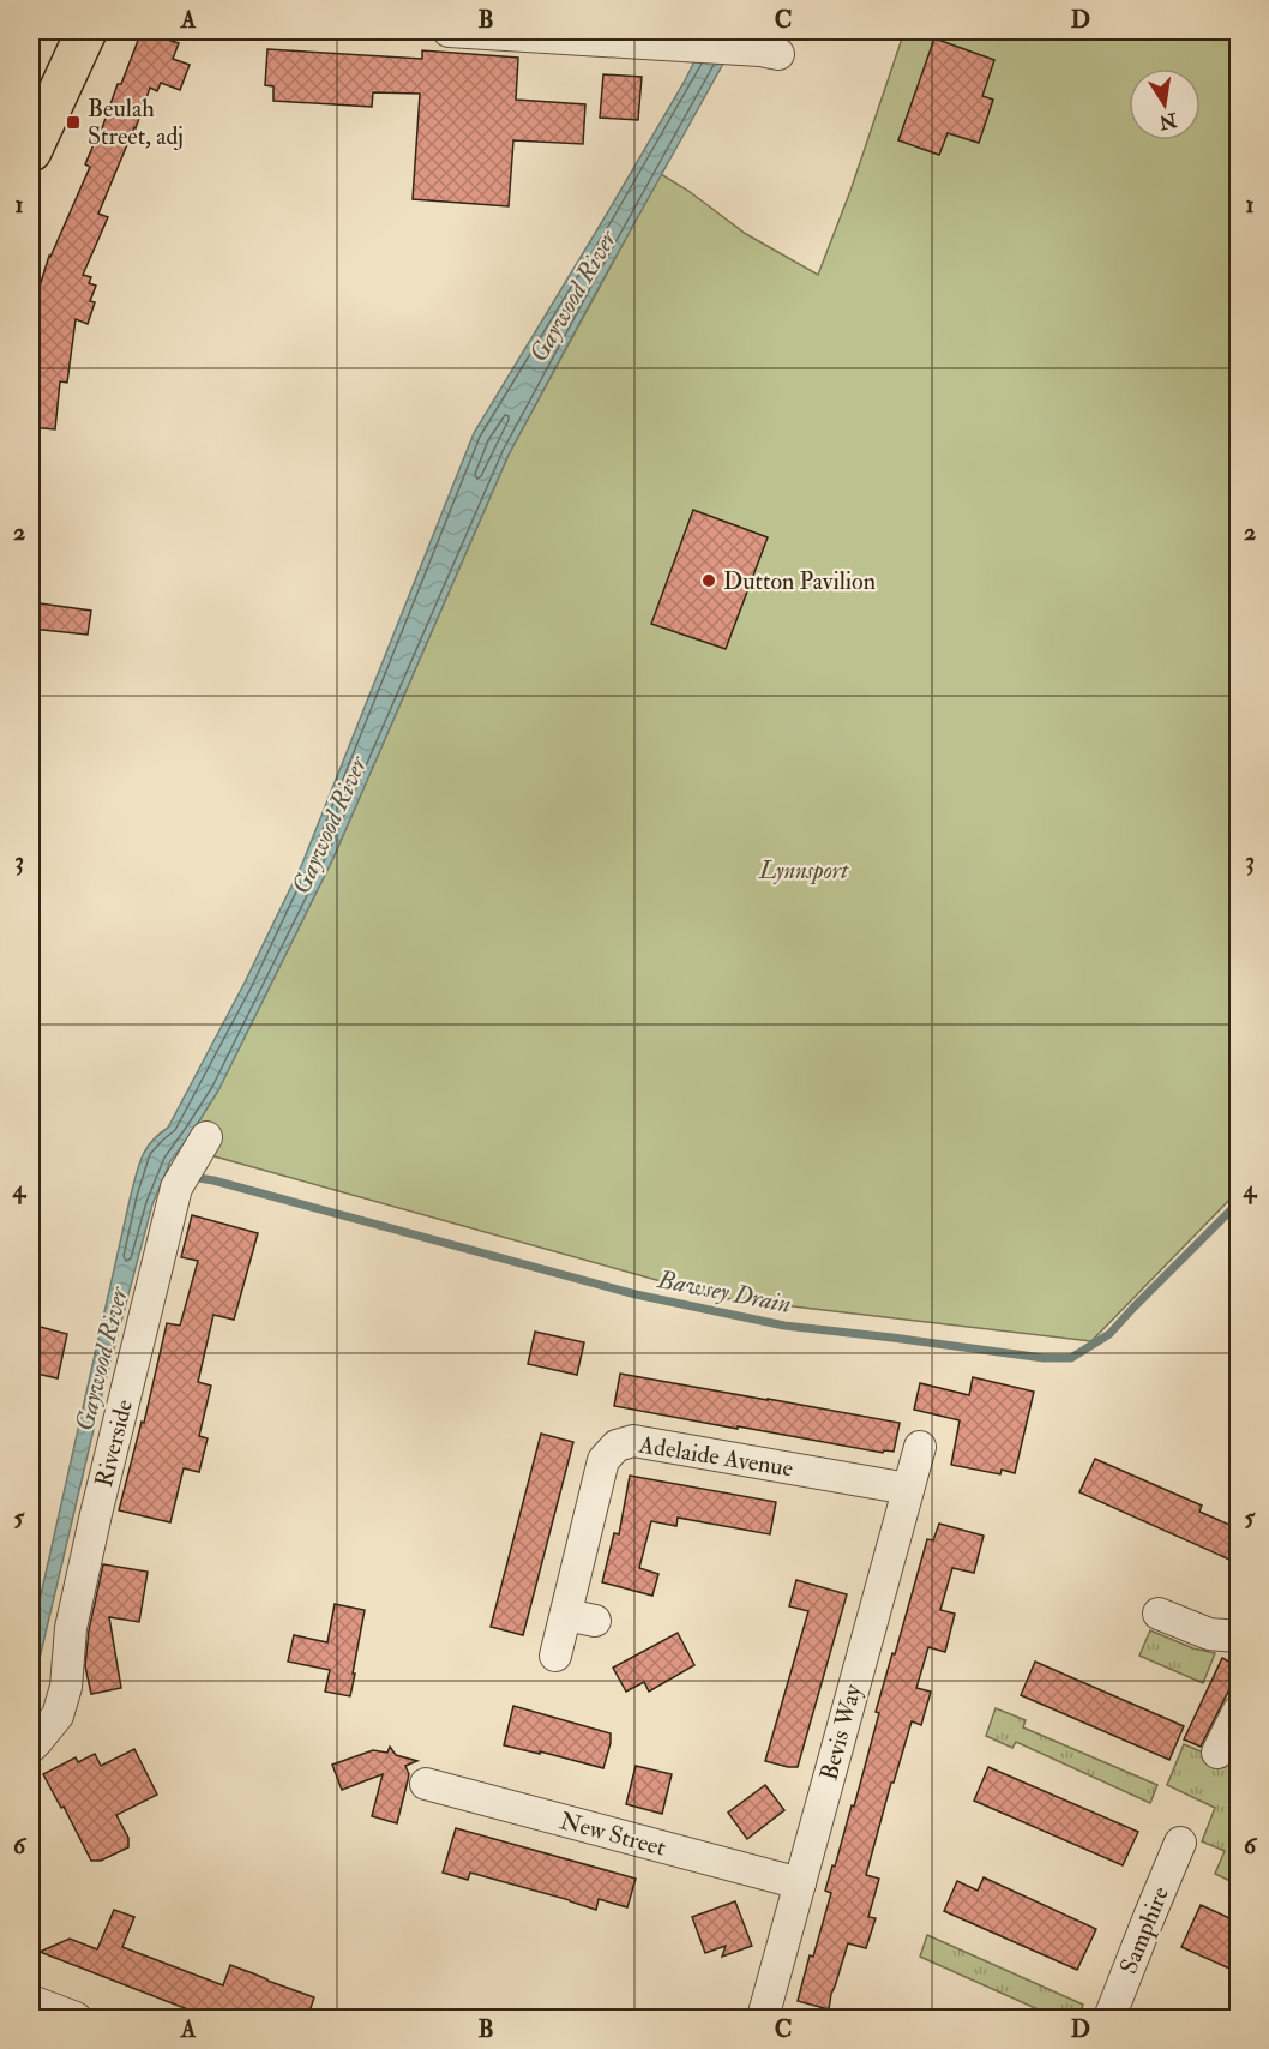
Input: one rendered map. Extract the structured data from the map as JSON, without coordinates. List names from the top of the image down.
{
  "streets": {
    "street": [
      "Riverside",
      "Adelaide Avenue",
      "Bevis Way",
      "New Street",
      "Samphire"
    ]
  },
  "crossings": [
    ["Adelaide Avenue", "Bevis Way"],
    ["Bevis Way", "New Street"]
  ],
  "water": ["Gaywood River", "Bawsey Drain"],
  "parks": ["Lynnsport"],
  "places": {
    "transit": ["Beulah Street, adj"],
    "other": ["Dutton Pavilion"]
  },
  "north": "bottom",
  "grid": {
    "columns": [
      "A",
      "B",
      "C",
      "D"
    ],
    "rows": [
      "1",
      "2",
      "3",
      "4",
      "5",
      "6"
    ]
  }
}
